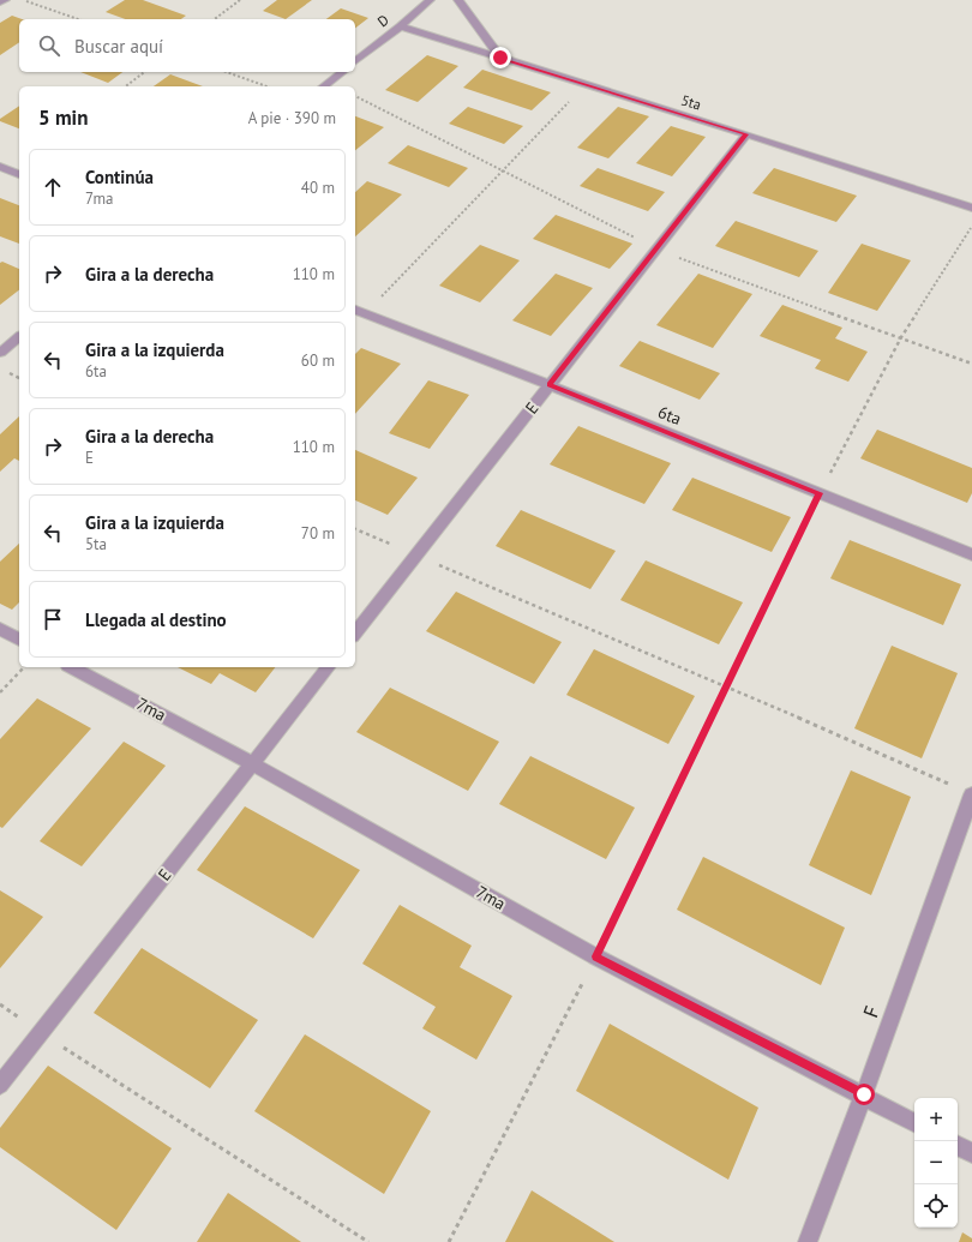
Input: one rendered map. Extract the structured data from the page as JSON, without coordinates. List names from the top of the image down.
{
  "streets": {
    "street": [
      "D",
      "5ta",
      "E",
      "6ta",
      "7ma",
      "F"
    ]
  },
  "crossings": [
    ["D", "5ta"],
    ["5ta", "E"],
    ["E", "6ta"],
    ["E", "7ma"],
    ["7ma", "F"]
  ],
  "page": {
    "search": "Buscar aquí",
    "heading": ["5 min", "A pie · 390 m"],
    "list": [
      ["Continúa", "7ma", "40 m"],
      ["Gira a la derecha", "110 m"],
      ["Gira a la izquierda", "6ta", "60 m"],
      ["Gira a la derecha", "E", "110 m"],
      ["Gira a la izquierda", "5ta", "70 m"],
      "Llegada al destino"
    ],
    "map_buttons": ["+", "−"]
  }
}
